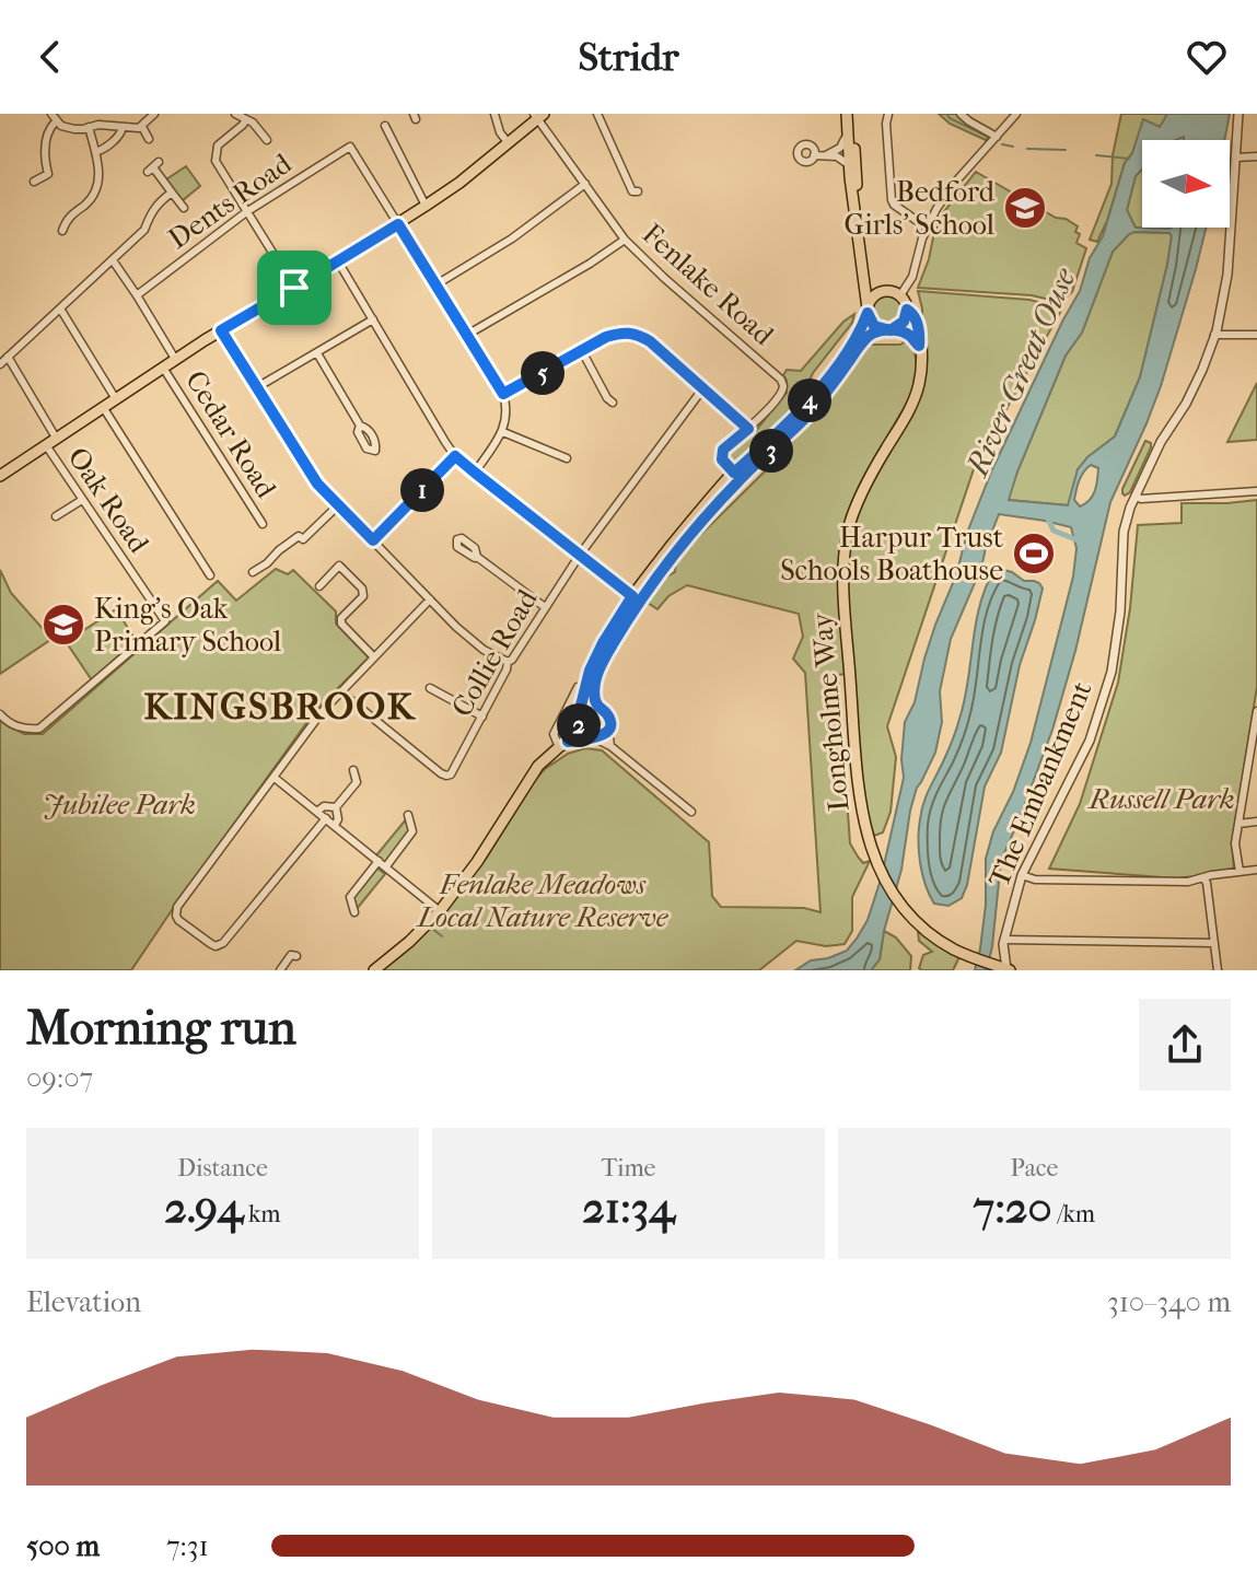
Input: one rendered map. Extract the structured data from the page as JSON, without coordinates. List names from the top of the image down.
{
  "streets": {
    "main road": ["Longholme Way"],
    "street": [
      "Dents Road",
      "Fenlake Road",
      "Cedar Road",
      "Oak Road",
      "Collie Road",
      "The Embankment"
    ]
  },
  "crossings": [
    ["Longholme Way", "The Embankment"]
  ],
  "districts": ["KINGSBROOK"],
  "water": ["River Great Ouse"],
  "parks": ["Russell Park", "Jubilee Park", "Fenlake Meadows Local Nature Reserve"],
  "places": {
    "school or university": ["Bedford Girls' School", "King's Oak Primary School"],
    "sports": ["Harpur Trust Schools Boathouse"]
  },
  "north": "right",
  "page": {
    "header": "Stridr",
    "pins": [
      "5",
      "4",
      "3",
      "1",
      "2"
    ],
    "heading": ["Morning run", "09:07"],
    "stats": [
      ["Distance", "2.94 km"],
      ["Time", "21:34"],
      ["Pace", "7:20 /km"]
    ],
    "chart": ["Elevation", "310–340 m"],
    "list": [
      {
        "name": "500 m",
        "note": "7:31"
      }
    ]
  }
}
